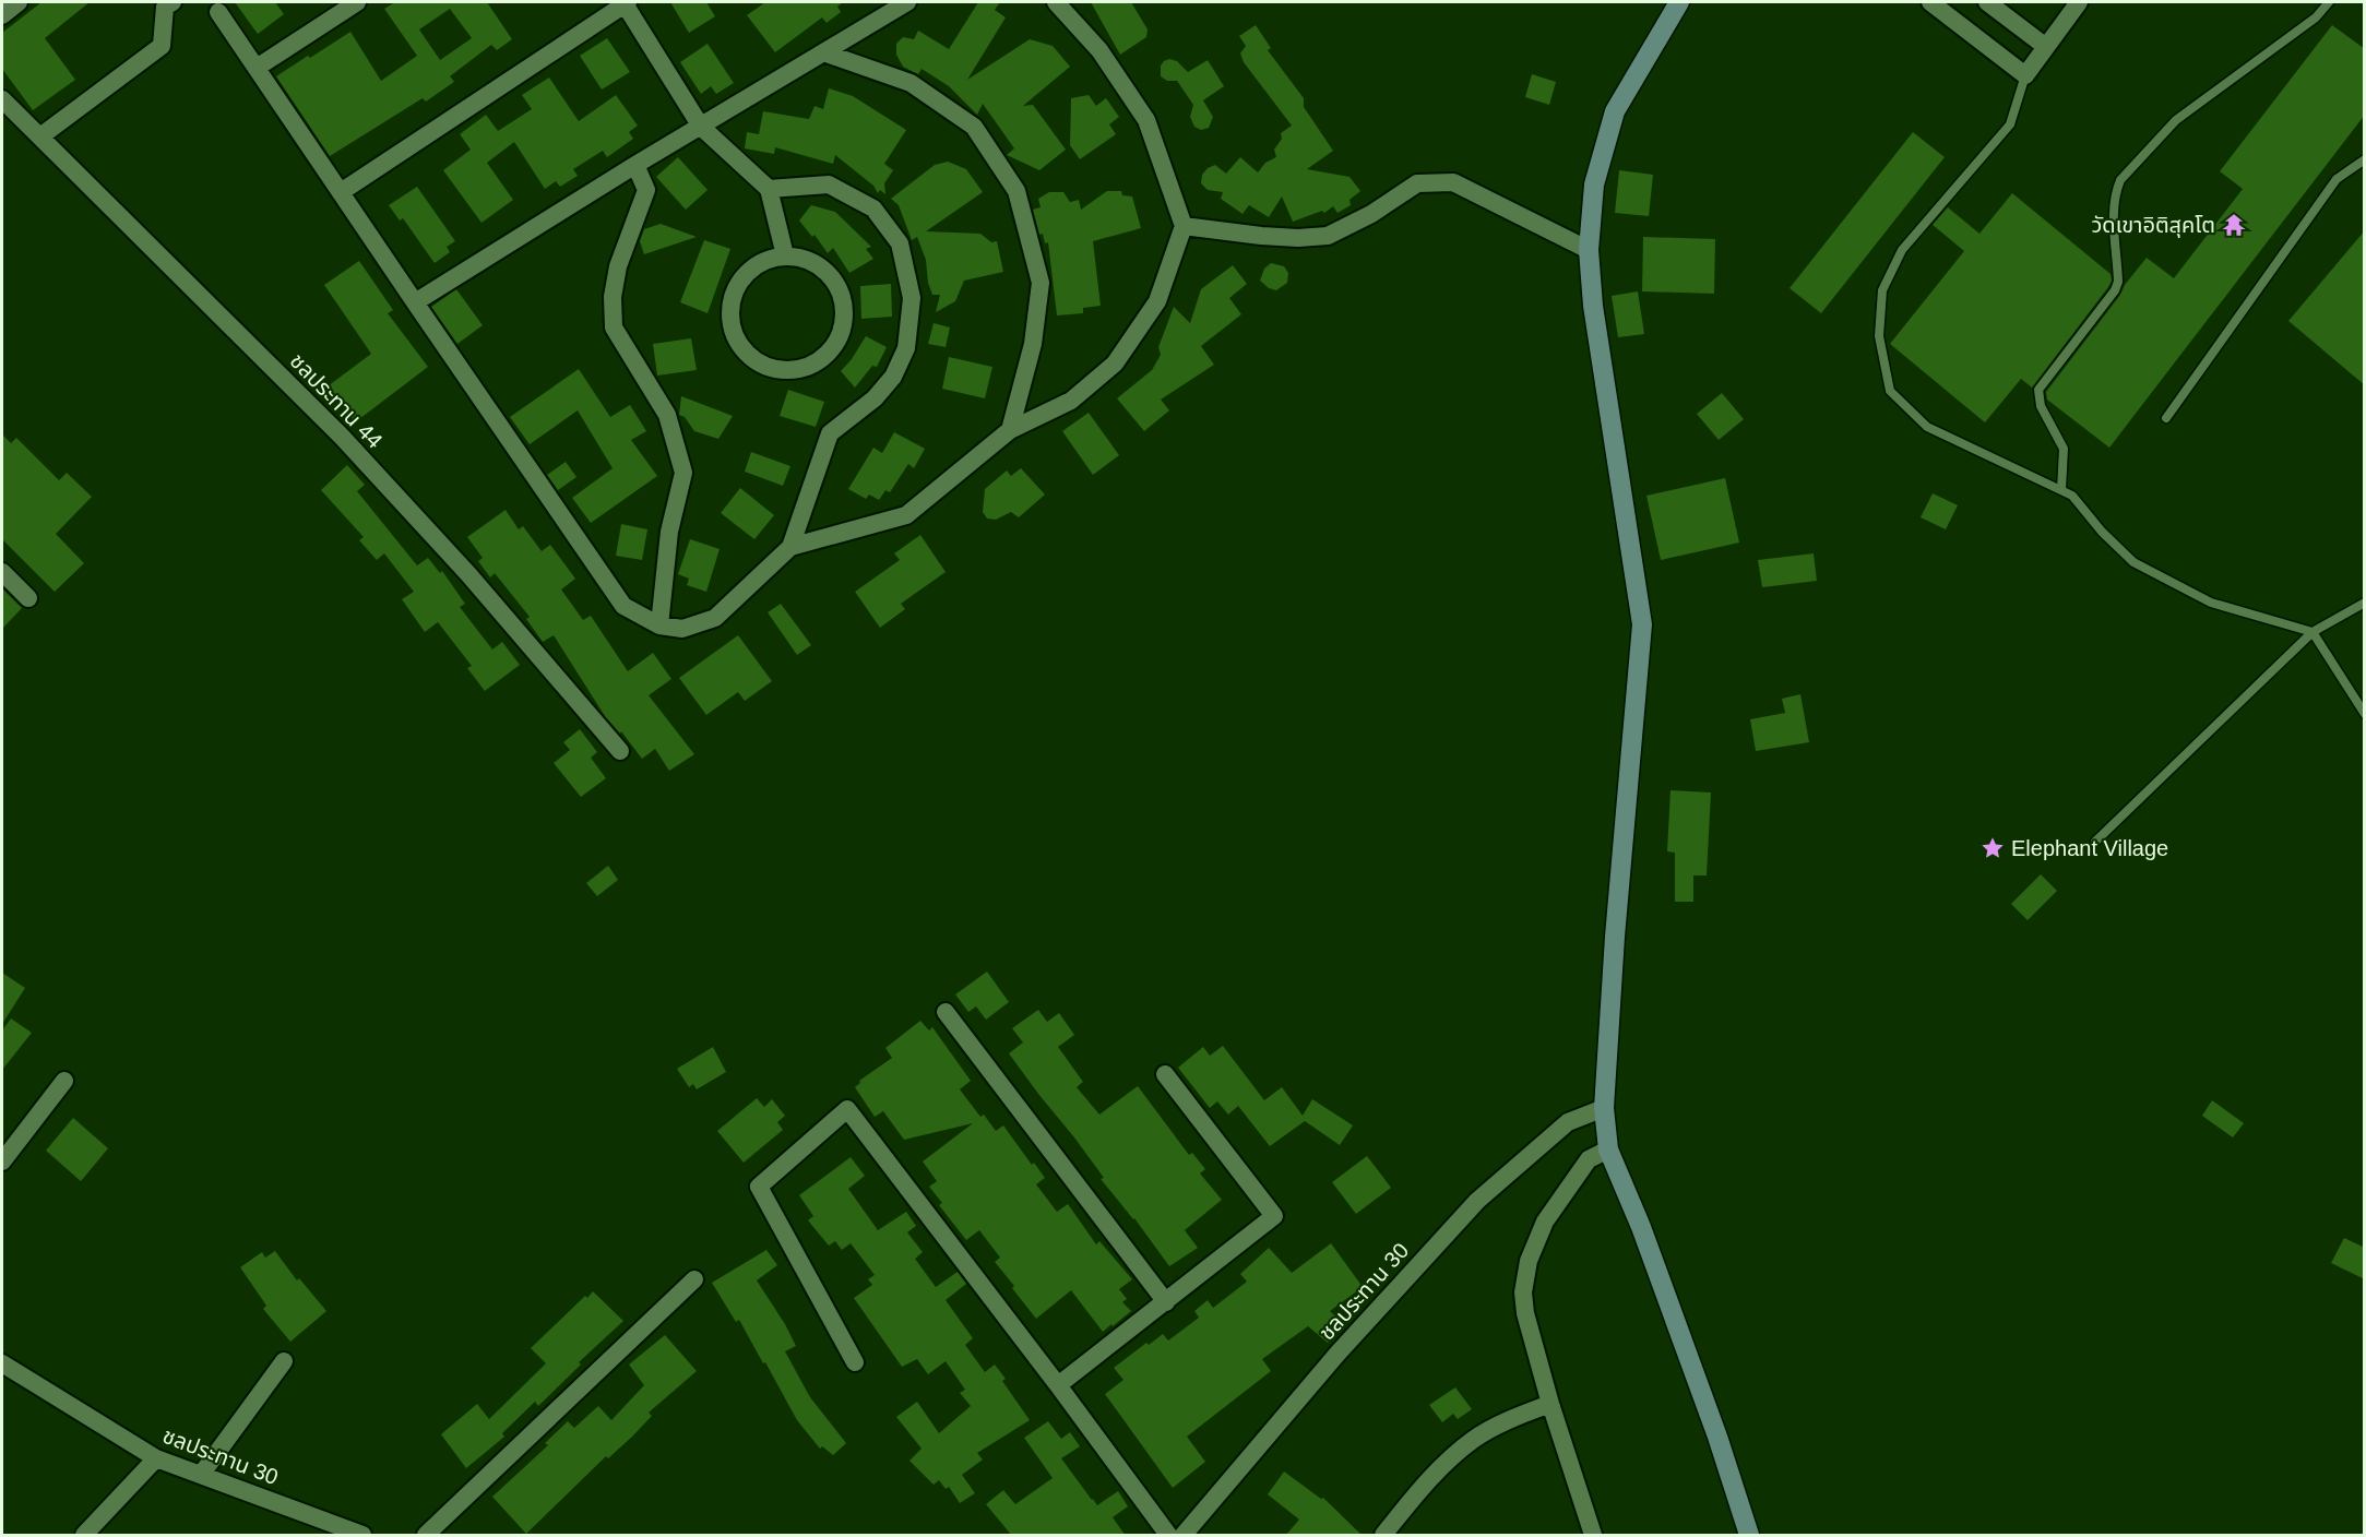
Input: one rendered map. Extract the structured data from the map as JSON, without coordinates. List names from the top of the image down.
{
  "streets": {
    "street": ["ชลประทาน 44", "ชลประทาน 30"]
  },
  "places": {
    "temple": ["วัดเขาอิติสุคโต"],
    "place": ["Elephant Village"]
  }
}
